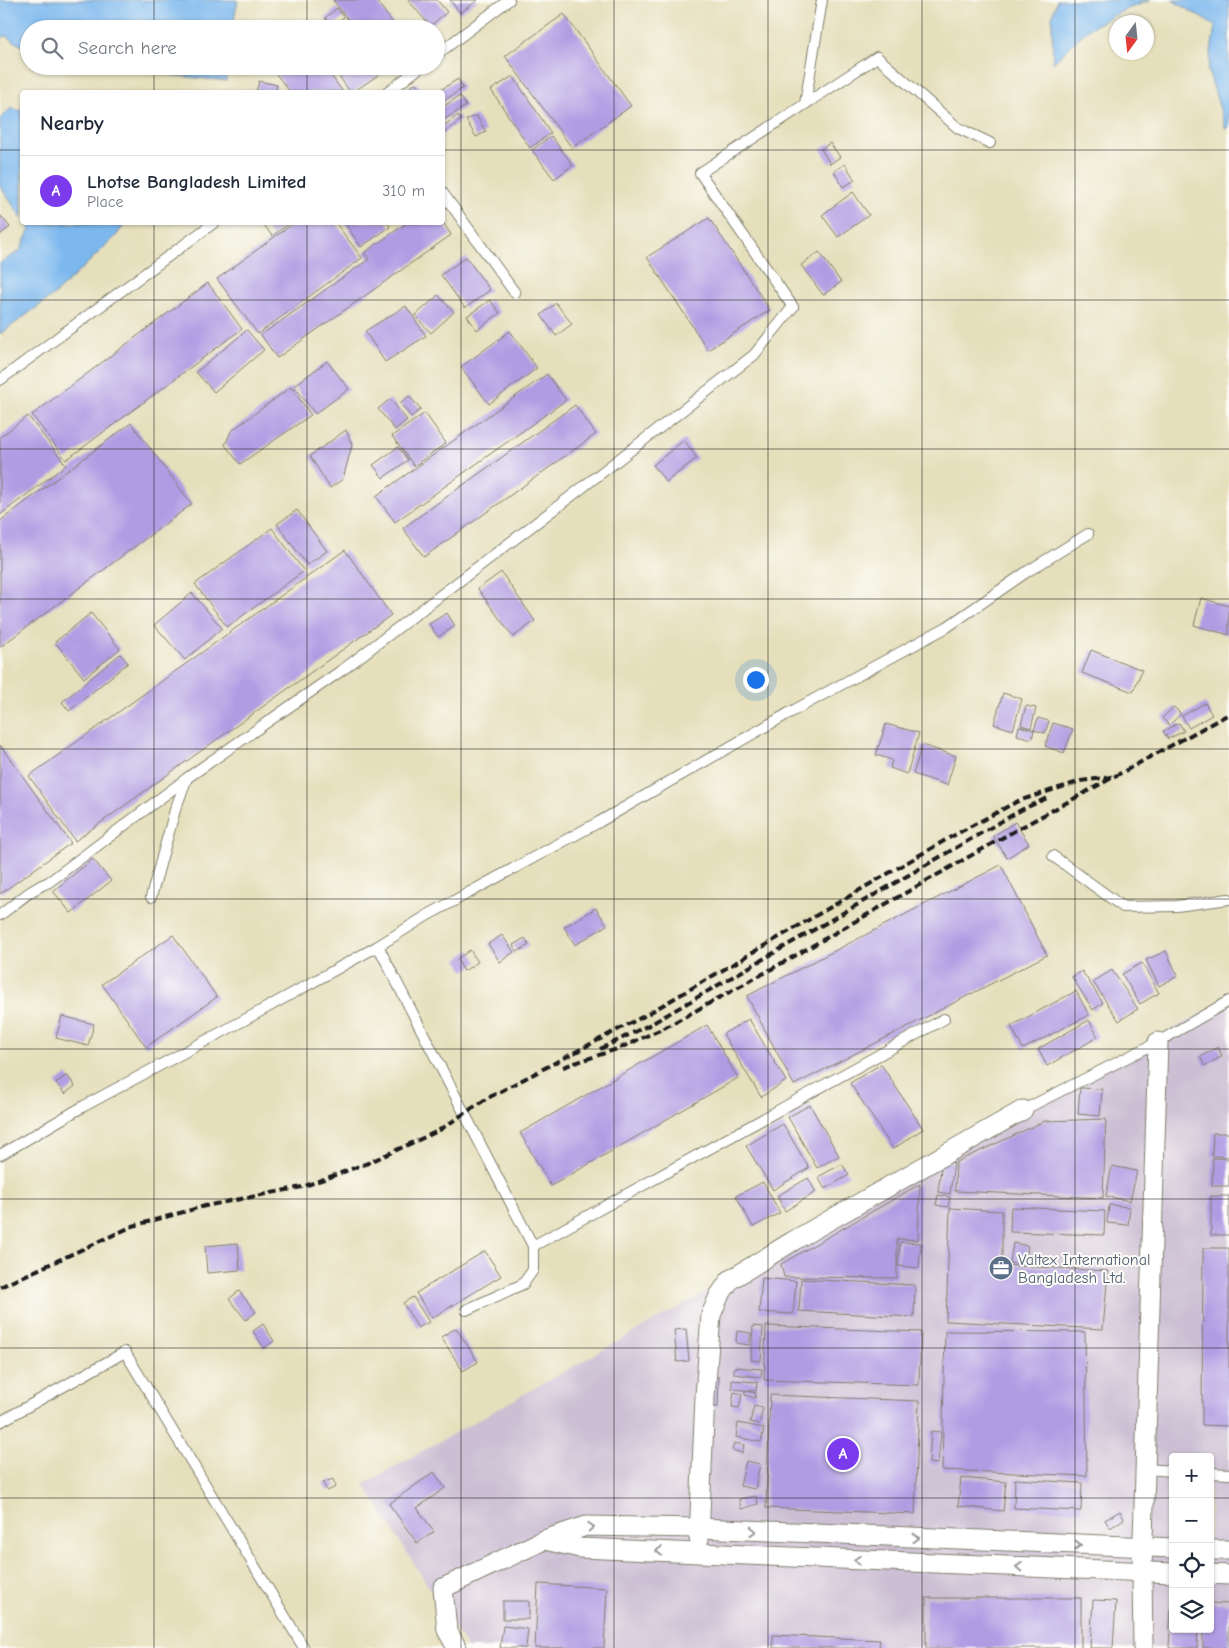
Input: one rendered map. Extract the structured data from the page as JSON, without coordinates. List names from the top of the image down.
{
  "places": {
    "office": ["Valtex International Bangladesh Ltd."]
  },
  "north": "bottom",
  "page": {
    "search": "Search here",
    "heading": "Nearby",
    "list": [
      {
        "mark": "A",
        "name": "Lhotse Bangladesh Limited",
        "note": "Place",
        "value": "310 m"
      }
    ],
    "pins": "A",
    "map_buttons": ["+", "−"]
  }
}
